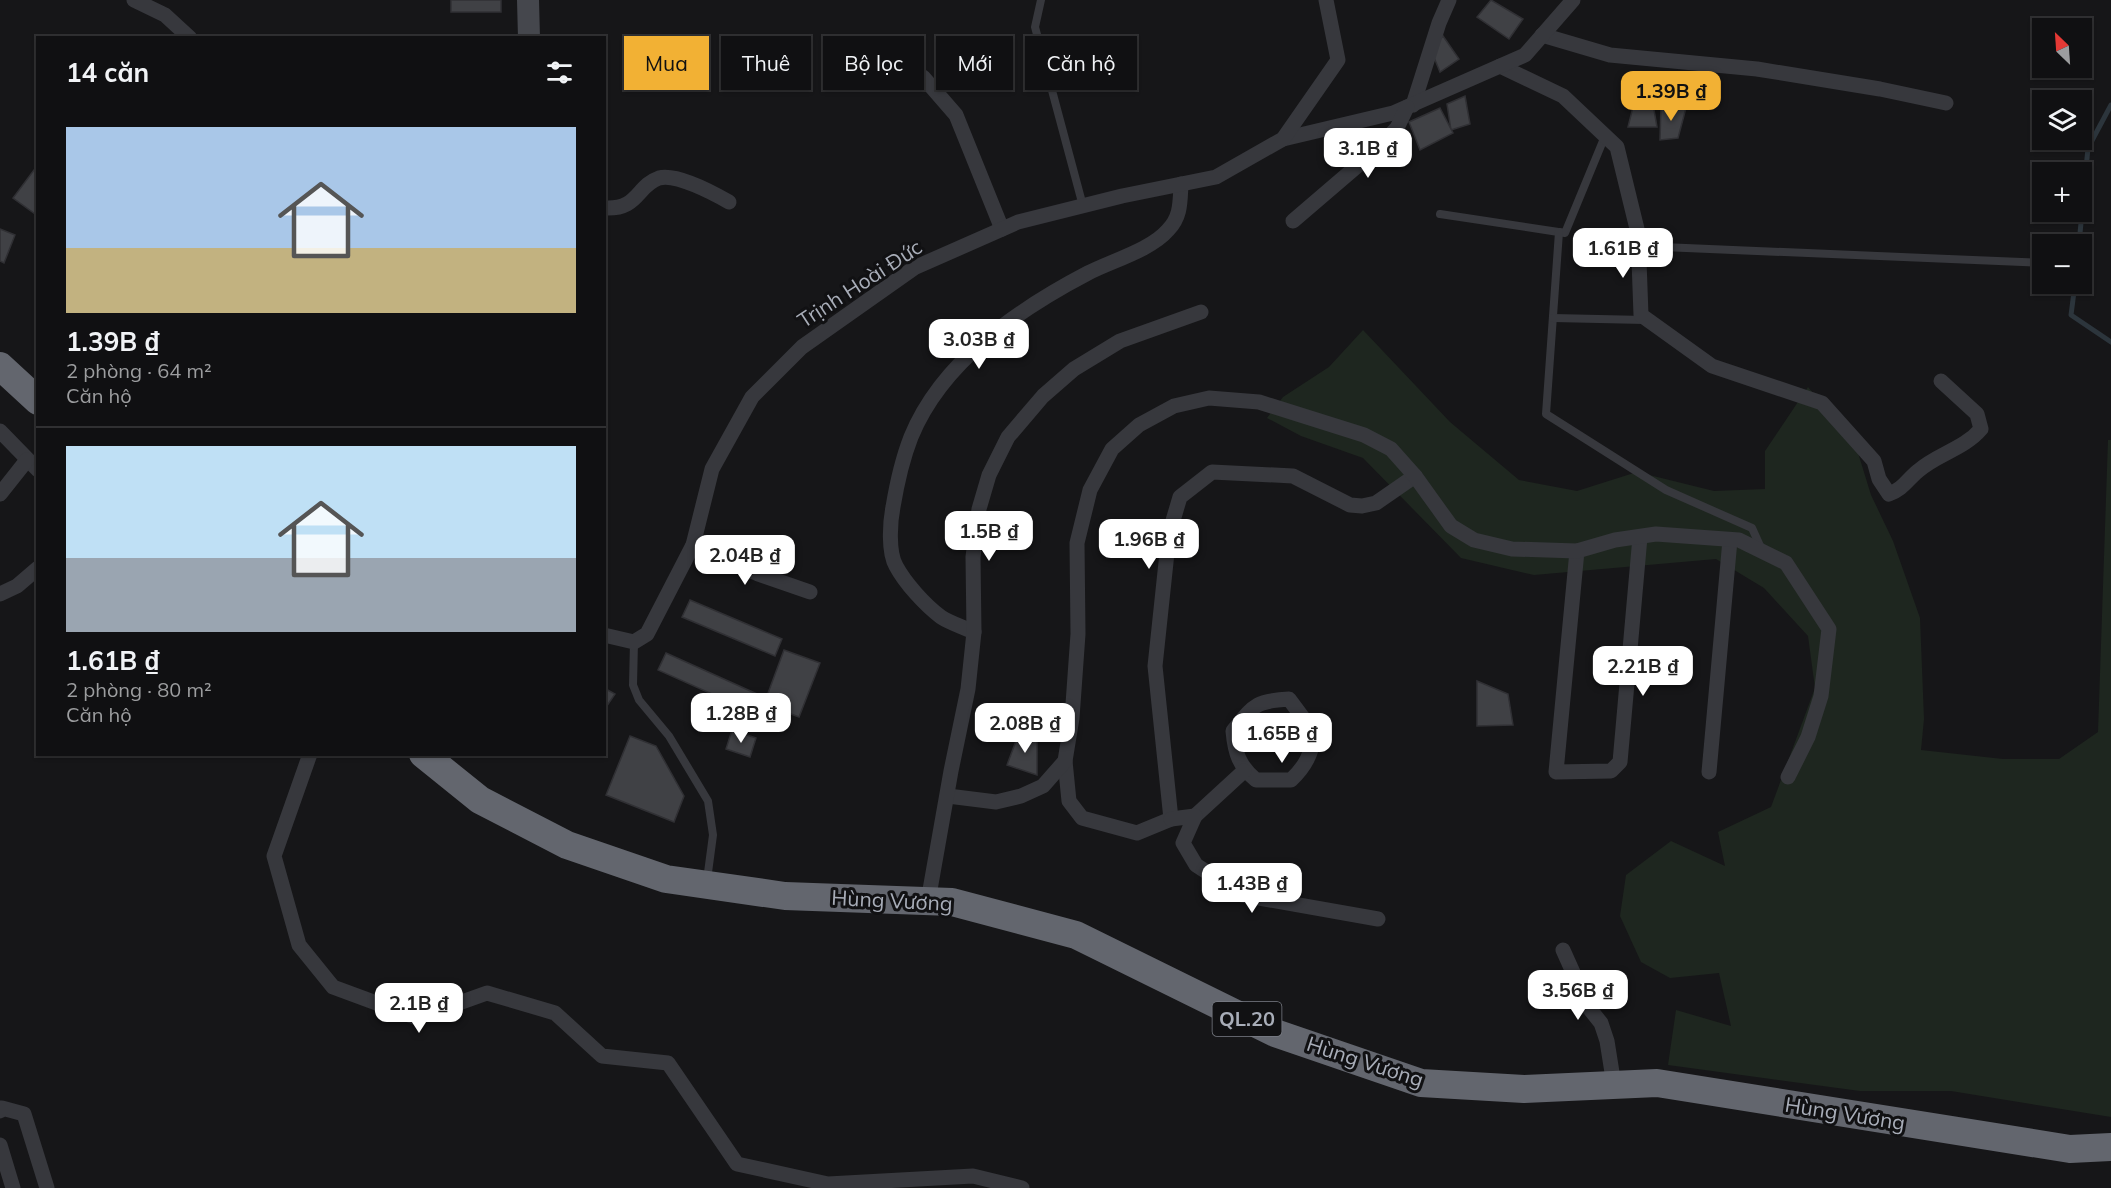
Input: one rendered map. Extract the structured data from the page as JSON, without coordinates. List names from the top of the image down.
{
  "streets": {
    "highway": ["Hùng Vương", "QL.20"],
    "street": ["Trịnh Hoài Đức"]
  },
  "north": "top left",
  "page": {
    "map_buttons": ["+", "−"],
    "chip": [
      "Mua",
      "Thuê",
      "Bộ lọc",
      "Mới",
      "Căn hộ"
    ],
    "heading": "14 căn",
    "price": [
      "1.39B ₫",
      "3.1B ₫",
      "1.61B ₫",
      "3.03B ₫",
      "1.5B ₫",
      "1.96B ₫",
      "2.04B ₫",
      "2.21B ₫",
      "1.28B ₫",
      "2.08B ₫",
      "1.65B ₫",
      "1.43B ₫",
      "3.56B ₫",
      "2.1B ₫"
    ],
    "list": [
      {
        "name": "1.39B ₫",
        "note": "2 phòng · 64 m² · Căn hộ"
      },
      {
        "name": "1.61B ₫",
        "note": "2 phòng · 80 m² · Căn hộ"
      }
    ]
  }
}
